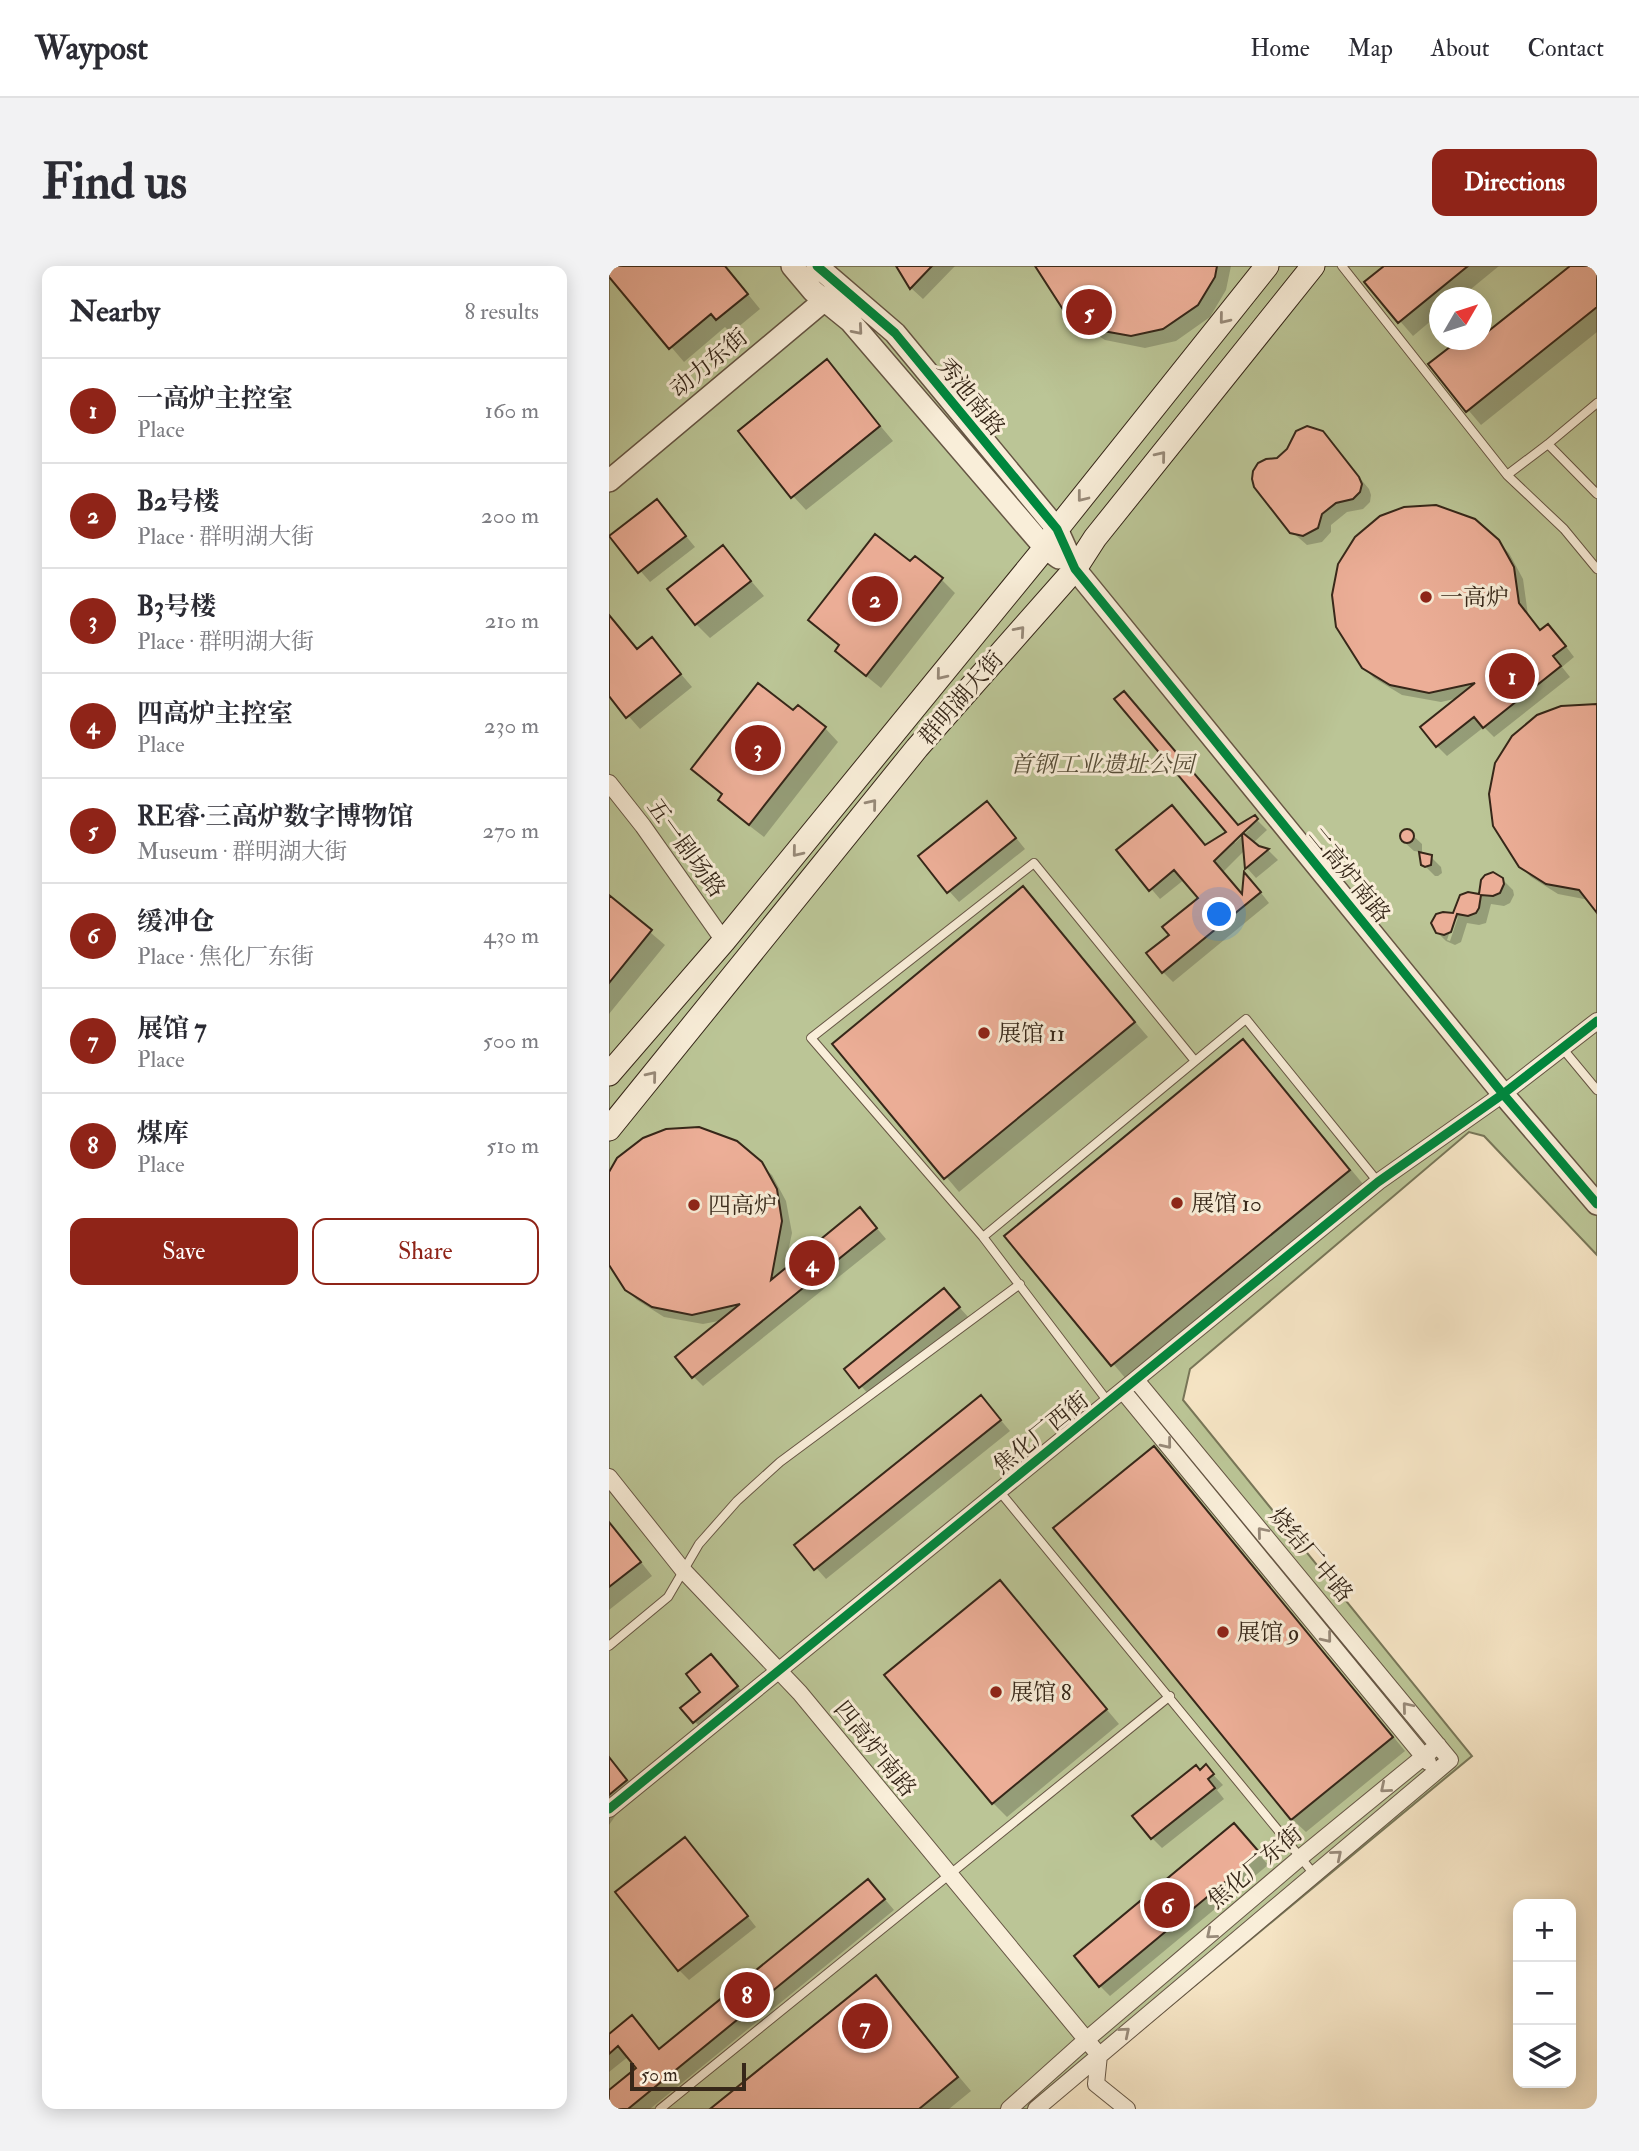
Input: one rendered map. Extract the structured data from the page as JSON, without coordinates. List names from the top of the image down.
{
  "streets": {
    "main road": ["群明湖大街"],
    "street": [
      "动力东街",
      "秀池南路",
      "五一剧场路",
      "二高炉南路",
      "焦化厂西街",
      "烧结厂中路",
      "四高炉南路",
      "焦化厂东街"
    ]
  },
  "crossings": [
    ["动力东街", "秀池南路"],
    ["秀池南路", "群明湖大街"],
    ["秀池南路", "二高炉南路"],
    ["群明湖大街", "五一剧场路"],
    ["群明湖大街", "二高炉南路"],
    ["二高炉南路", "焦化厂西街"],
    ["焦化厂西街", "烧结厂中路"],
    ["焦化厂西街", "四高炉南路"],
    ["烧结厂中路", "焦化厂东街"],
    ["四高炉南路", "焦化厂东街"]
  ],
  "parks": ["首钢工业遗址公园"],
  "places": [
    "一高炉",
    "展馆 11",
    "展馆 10",
    "四高炉",
    "展馆 9",
    "展馆 8"
  ],
  "scale_bar": "50 m",
  "north": "top right",
  "page": {
    "header": "Waypost",
    "nav": [
      "Home",
      "Map",
      "About",
      "Contact"
    ],
    "buttons": [
      "Directions",
      ["Save", "Share"]
    ],
    "title": "Find us",
    "heading": ["Nearby", "8 results"],
    "pins": [
      "5",
      "2",
      "1",
      "3",
      "4",
      "6",
      "8",
      "7"
    ],
    "list": [
      {
        "mark": "1",
        "name": "一高炉主控室",
        "note": "Place",
        "value": "160 m"
      },
      {
        "mark": "2",
        "name": "B2号楼",
        "note": "Place · 群明湖大街",
        "value": "200 m"
      },
      {
        "mark": "3",
        "name": "B3号楼",
        "note": "Place · 群明湖大街",
        "value": "210 m"
      },
      {
        "mark": "4",
        "name": "四高炉主控室",
        "note": "Place",
        "value": "230 m"
      },
      {
        "mark": "5",
        "name": "RE睿·三高炉数字博物馆",
        "note": "Museum · 群明湖大街",
        "value": "270 m"
      },
      {
        "mark": "6",
        "name": "缓冲仓",
        "note": "Place · 焦化厂东街",
        "value": "430 m"
      },
      {
        "mark": "7",
        "name": "展馆 7",
        "note": "Place",
        "value": "500 m"
      },
      {
        "mark": "8",
        "name": "煤库",
        "note": "Place",
        "value": "510 m"
      }
    ],
    "map_buttons": ["+", "−"],
    "scale": "50 m"
  }
}
